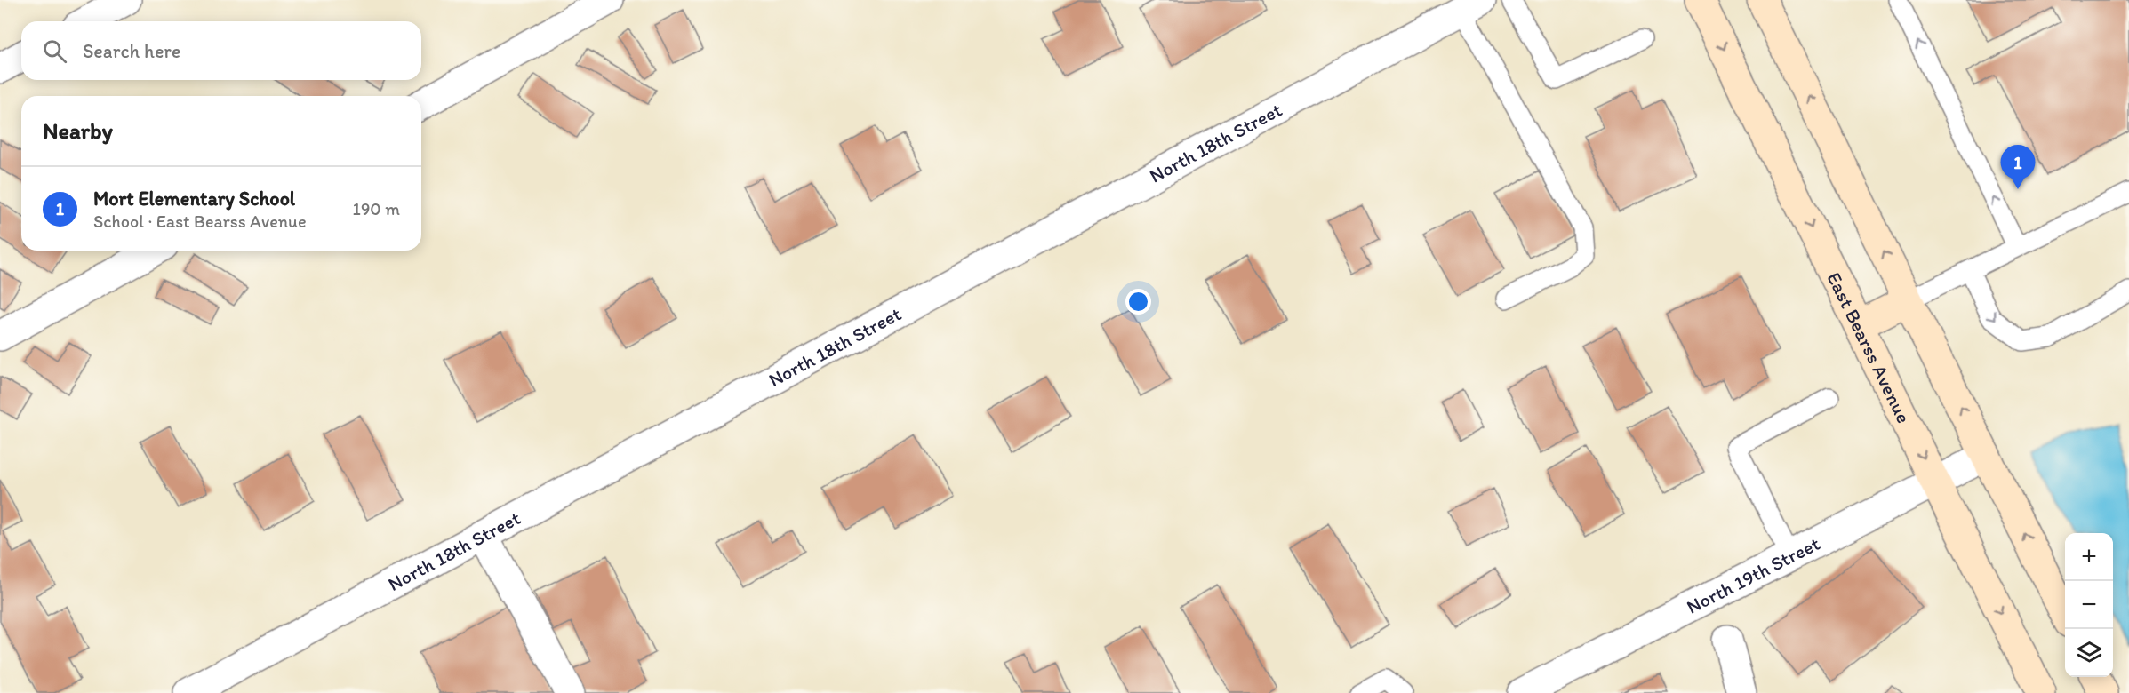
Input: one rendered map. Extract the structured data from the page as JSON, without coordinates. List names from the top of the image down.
{
  "streets": {
    "main road": ["East Bearss Avenue"],
    "street": ["North 18th Street", "North 19th Street"]
  },
  "crossings": [
    ["East Bearss Avenue", "North 19th Street"]
  ],
  "page": {
    "search": "Search here",
    "heading": "Nearby",
    "pins": "1",
    "list": [
      {
        "mark": "1",
        "name": "Mort Elementary School",
        "note": "School · East Bearss Avenue",
        "value": "190 m"
      }
    ],
    "map_buttons": ["+", "−"]
  }
}
